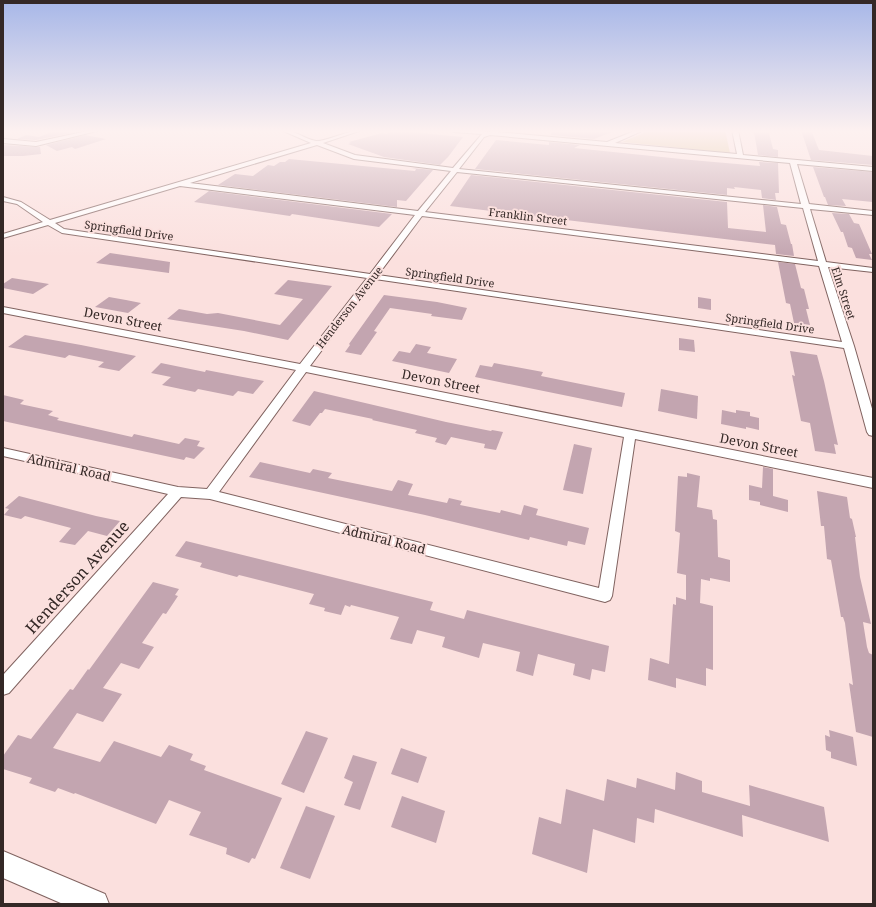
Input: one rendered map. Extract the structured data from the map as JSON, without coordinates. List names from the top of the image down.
{
  "streets": {
    "street": [
      "Franklin Street",
      "Springfield Drive",
      "Elm Street",
      "Henderson Avenue",
      "Devon Street",
      "Admiral Road"
    ]
  },
  "crossings": [
    ["Franklin Street", "Elm Street"],
    ["Franklin Street", "Henderson Avenue"],
    ["Springfield Drive", "Elm Street"],
    ["Springfield Drive", "Henderson Avenue"],
    ["Henderson Avenue", "Devon Street"],
    ["Henderson Avenue", "Admiral Road"],
    ["Devon Street", "Admiral Road"]
  ]
}
